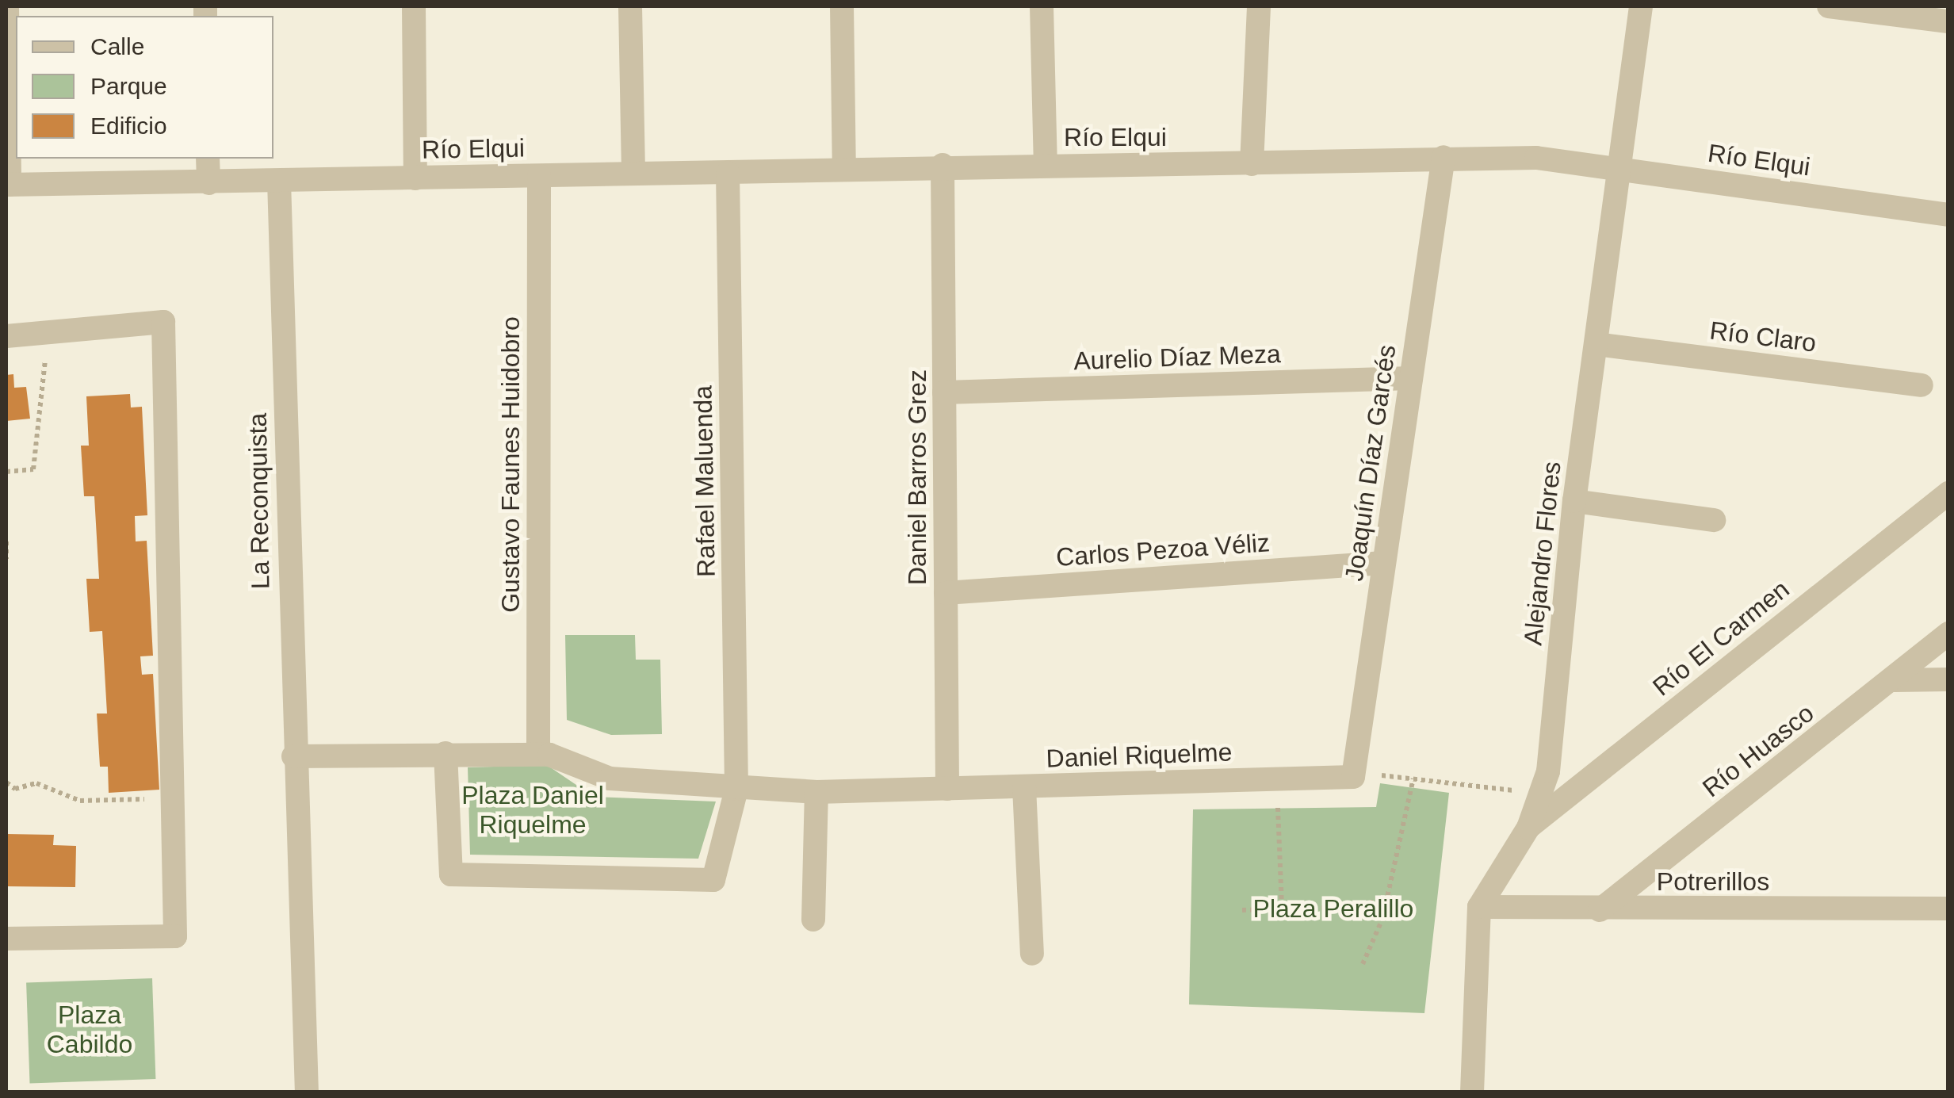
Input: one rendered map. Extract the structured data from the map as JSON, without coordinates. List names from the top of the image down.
{
  "streets": {
    "street": [
      "Río Elqui",
      "Río Claro",
      "Aurelio Díaz Meza",
      "Joaquín Díaz Garcés",
      "Gustavo Faunes Huidobro",
      "Daniel Barros Grez",
      "Rafael Maluenda",
      "La Reconquista",
      "Carlos Pezoa Véliz",
      "Alejandro Flores",
      "Río El Carmen",
      "Río Huasco",
      "Daniel Riquelme",
      "Potrerillos"
    ]
  },
  "crossings": [
    ["Río Elqui", "Joaquín Díaz Garcés"],
    ["Río Elqui", "Gustavo Faunes Huidobro"],
    ["Río Elqui", "Daniel Barros Grez"],
    ["Río Elqui", "Rafael Maluenda"],
    ["Río Elqui", "La Reconquista"],
    ["Río Elqui", "Alejandro Flores"],
    ["Río Claro", "Alejandro Flores"],
    ["Aurelio Díaz Meza", "Joaquín Díaz Garcés"],
    ["Aurelio Díaz Meza", "Daniel Barros Grez"],
    ["Joaquín Díaz Garcés", "Carlos Pezoa Véliz"],
    ["Joaquín Díaz Garcés", "Daniel Riquelme"],
    ["Gustavo Faunes Huidobro", "Daniel Riquelme"],
    ["Daniel Barros Grez", "Carlos Pezoa Véliz"],
    ["Daniel Barros Grez", "Daniel Riquelme"],
    ["Rafael Maluenda", "Daniel Riquelme"],
    ["La Reconquista", "Daniel Riquelme"],
    ["Alejandro Flores", "Río El Carmen"],
    ["Alejandro Flores", "Potrerillos"],
    ["Río Huasco", "Potrerillos"]
  ],
  "parks": ["Plaza Daniel Riquelme", "Plaza Peralillo", "Plaza Cabildo"],
  "legend": ["Calle", "Parque", "Edificio"]
}
